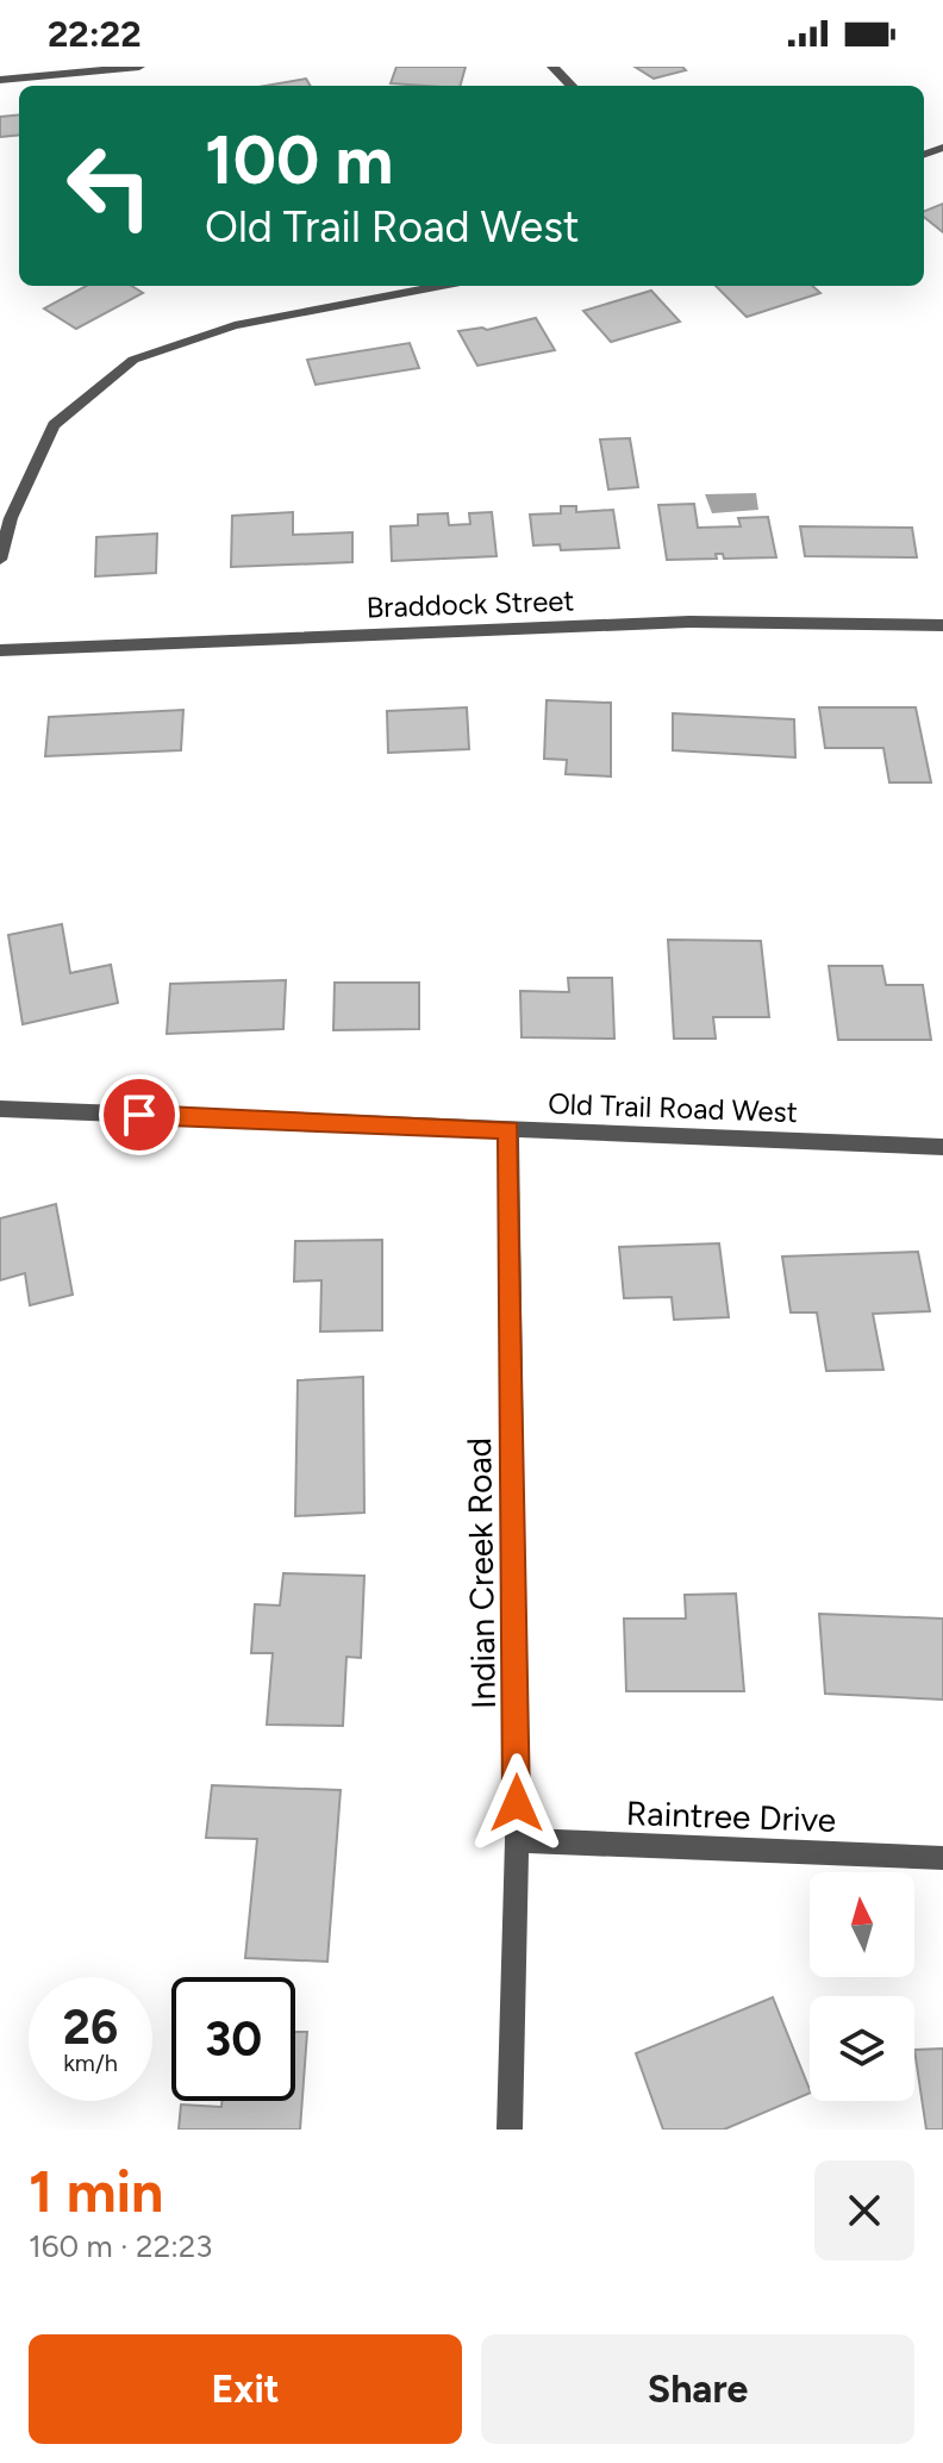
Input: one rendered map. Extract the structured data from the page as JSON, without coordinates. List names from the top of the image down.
{
  "streets": {
    "street": [
      "Braddock Street",
      "Old Trail Road West",
      "Indian Creek Road",
      "Raintree Drive"
    ]
  },
  "crossings": [
    ["Old Trail Road West", "Indian Creek Road"],
    ["Indian Creek Road", "Raintree Drive"]
  ],
  "north": "top",
  "page": {
    "status": "22:22",
    "turn": ["100 m", "Old Trail Road West"],
    "speed": "26 km/h",
    "limit": "30",
    "heading": ["1 min", "160 m · 22:23"],
    "buttons": ["Exit", "Share"]
  }
}
